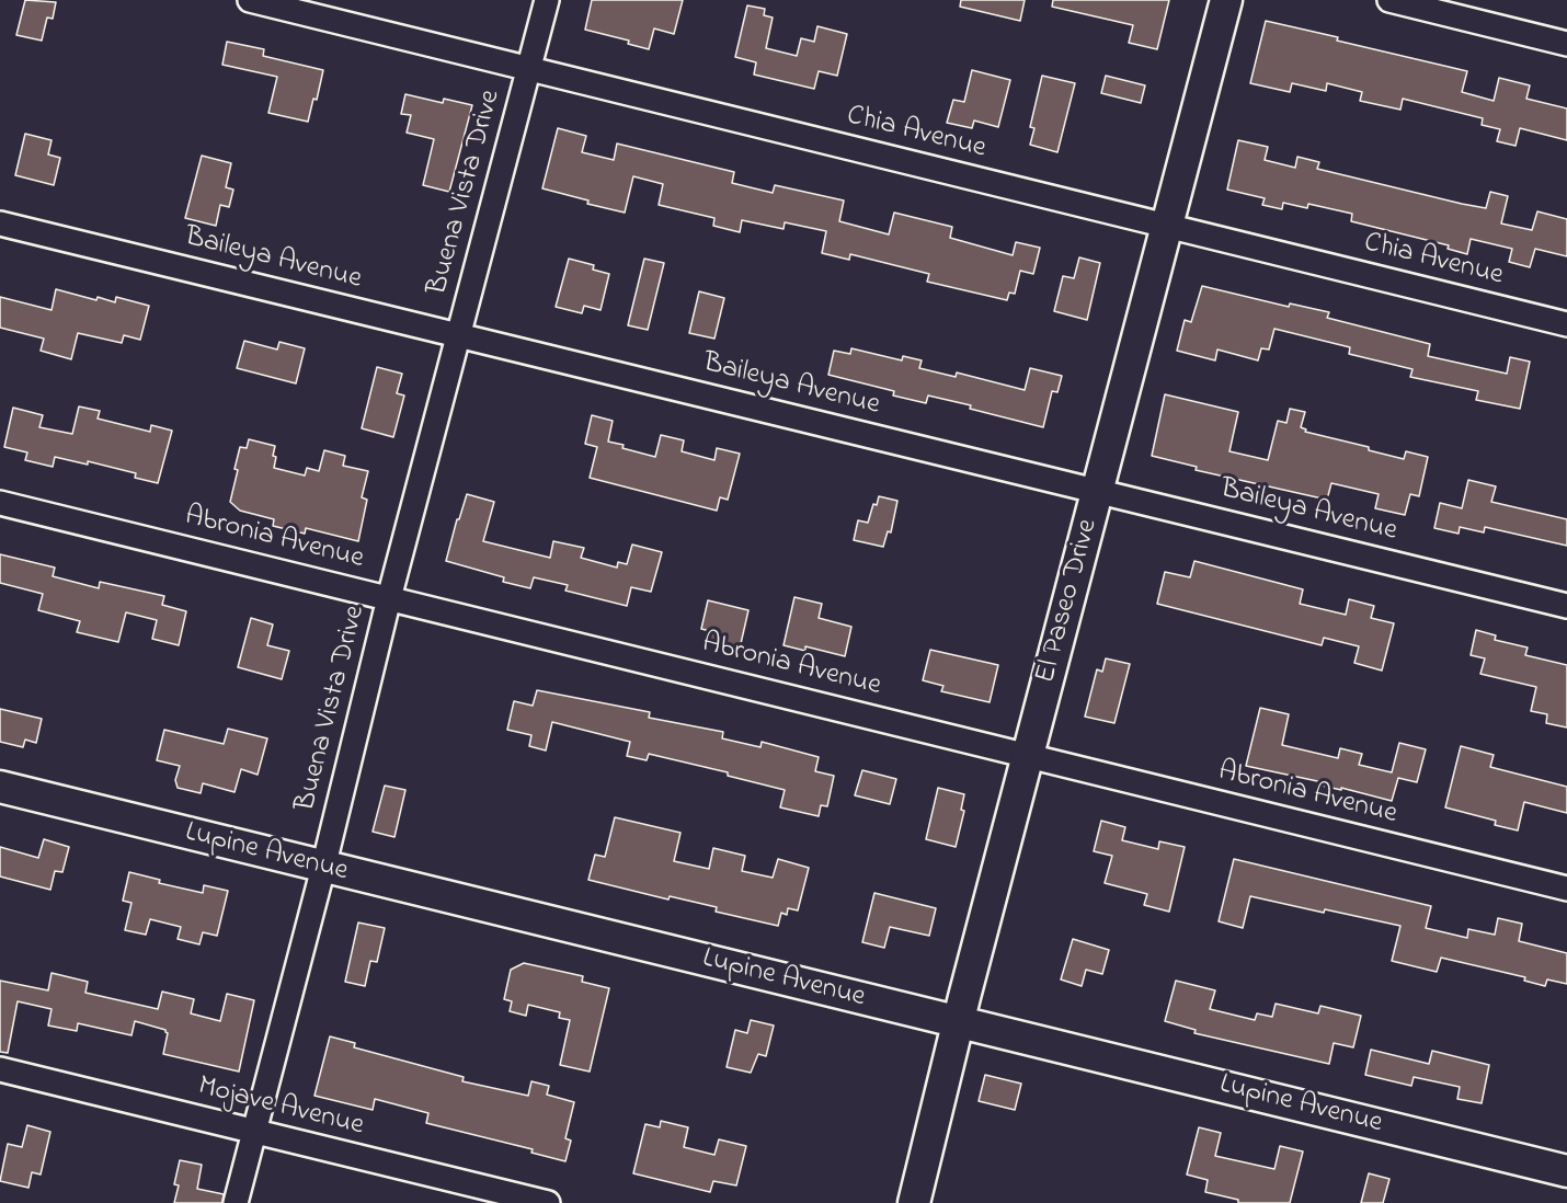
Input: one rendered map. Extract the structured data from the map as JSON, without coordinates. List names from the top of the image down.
{
  "streets": {
    "street": [
      "Chia Avenue",
      "Buena Vista Drive",
      "Baileya Avenue",
      "Abronia Avenue",
      "El Paseo Drive",
      "Lupine Avenue",
      "Mojave Avenue"
    ]
  },
  "crossings": [
    ["Chia Avenue", "Buena Vista Drive"],
    ["Chia Avenue", "El Paseo Drive"],
    ["Buena Vista Drive", "Baileya Avenue"],
    ["Buena Vista Drive", "Abronia Avenue"],
    ["Buena Vista Drive", "Lupine Avenue"],
    ["Buena Vista Drive", "Mojave Avenue"],
    ["Baileya Avenue", "El Paseo Drive"],
    ["Abronia Avenue", "El Paseo Drive"],
    ["El Paseo Drive", "Lupine Avenue"]
  ]
}
